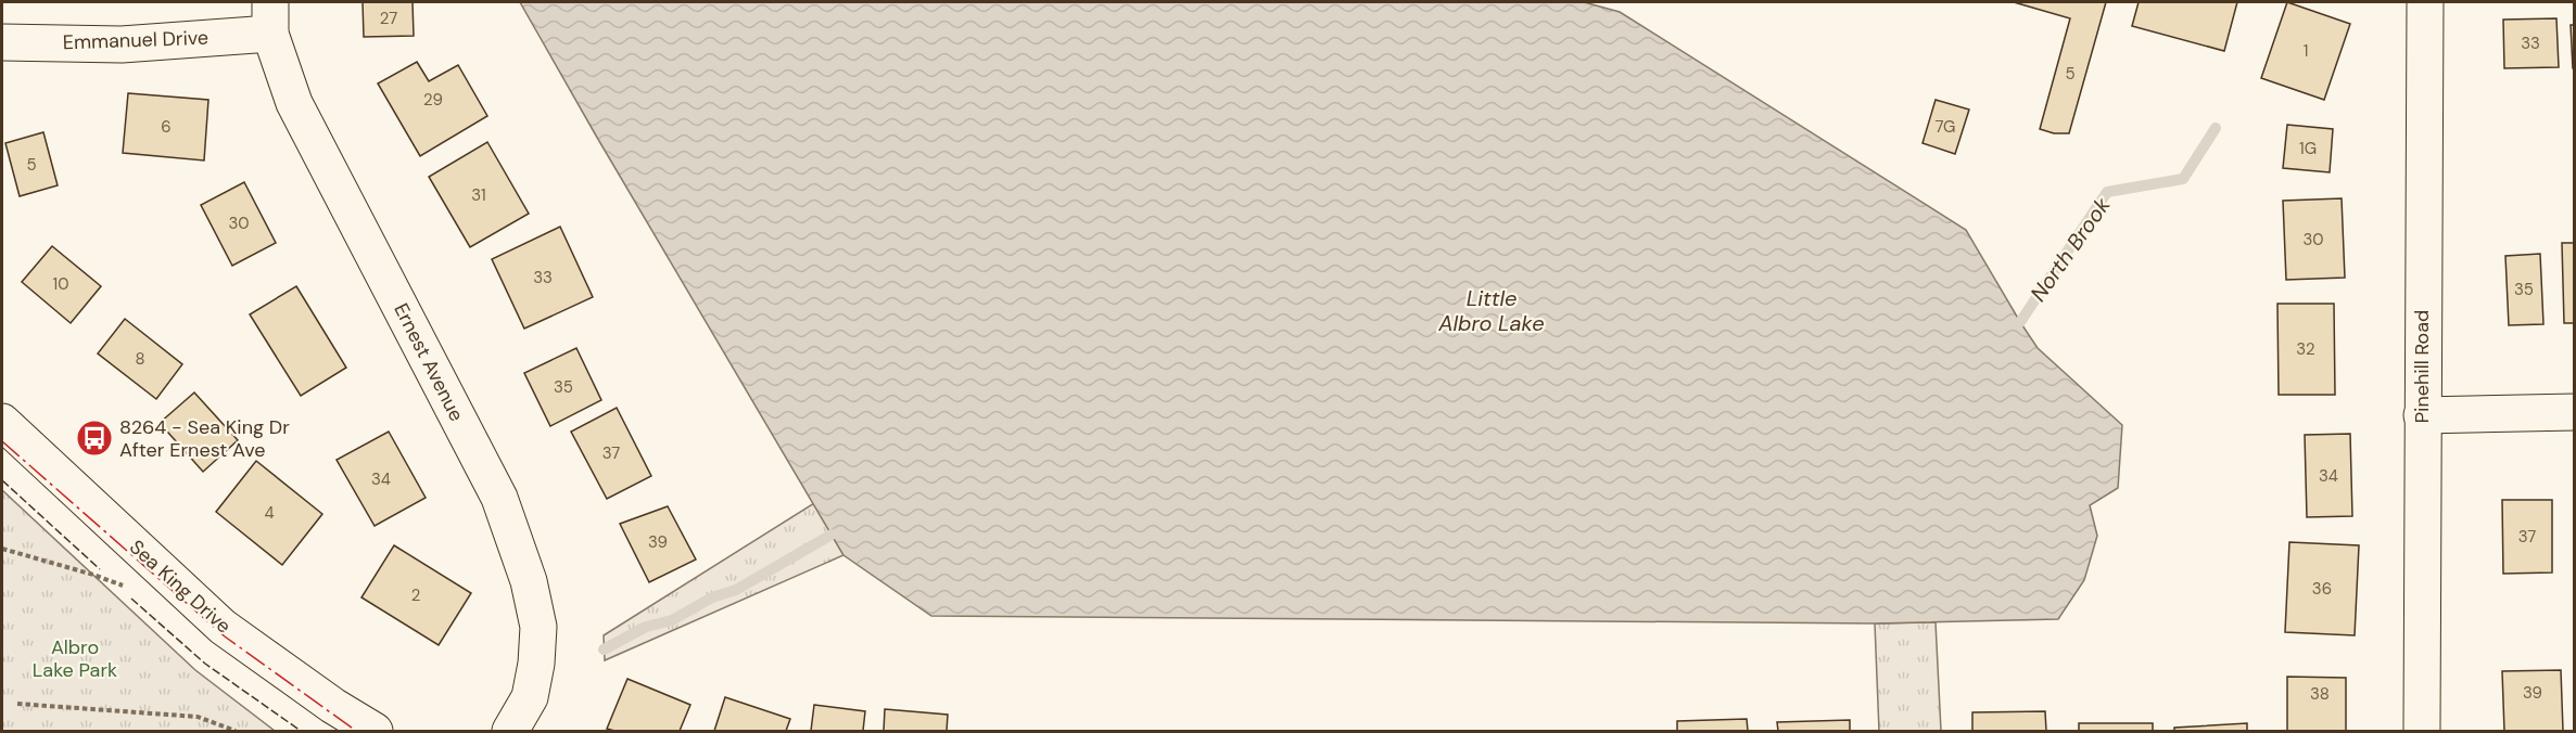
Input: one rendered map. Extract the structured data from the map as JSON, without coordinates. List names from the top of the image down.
{
  "streets": {
    "street": [
      "Emmanuel Drive",
      "Ernest Avenue",
      "Pinehill Road",
      "Sea King Drive"
    ]
  },
  "crossings": [
    ["Emmanuel Drive", "Ernest Avenue"]
  ],
  "water": ["North Brook", "Little Albro Lake"],
  "parks": ["Albro Lake Park"],
  "places": {
    "bus stop": ["8264 - Sea King Dr After Ernest Ave"]
  },
  "house_numbers": [
    "27",
    "33",
    "1",
    "5",
    "29",
    "6",
    "7G",
    "1G",
    "5",
    "31",
    "30",
    "30",
    "33",
    "10",
    "35",
    "32",
    "8",
    "35",
    "37",
    "34",
    "34",
    "4",
    "37",
    "39",
    "36",
    "2",
    "39",
    "38"
  ]
}
